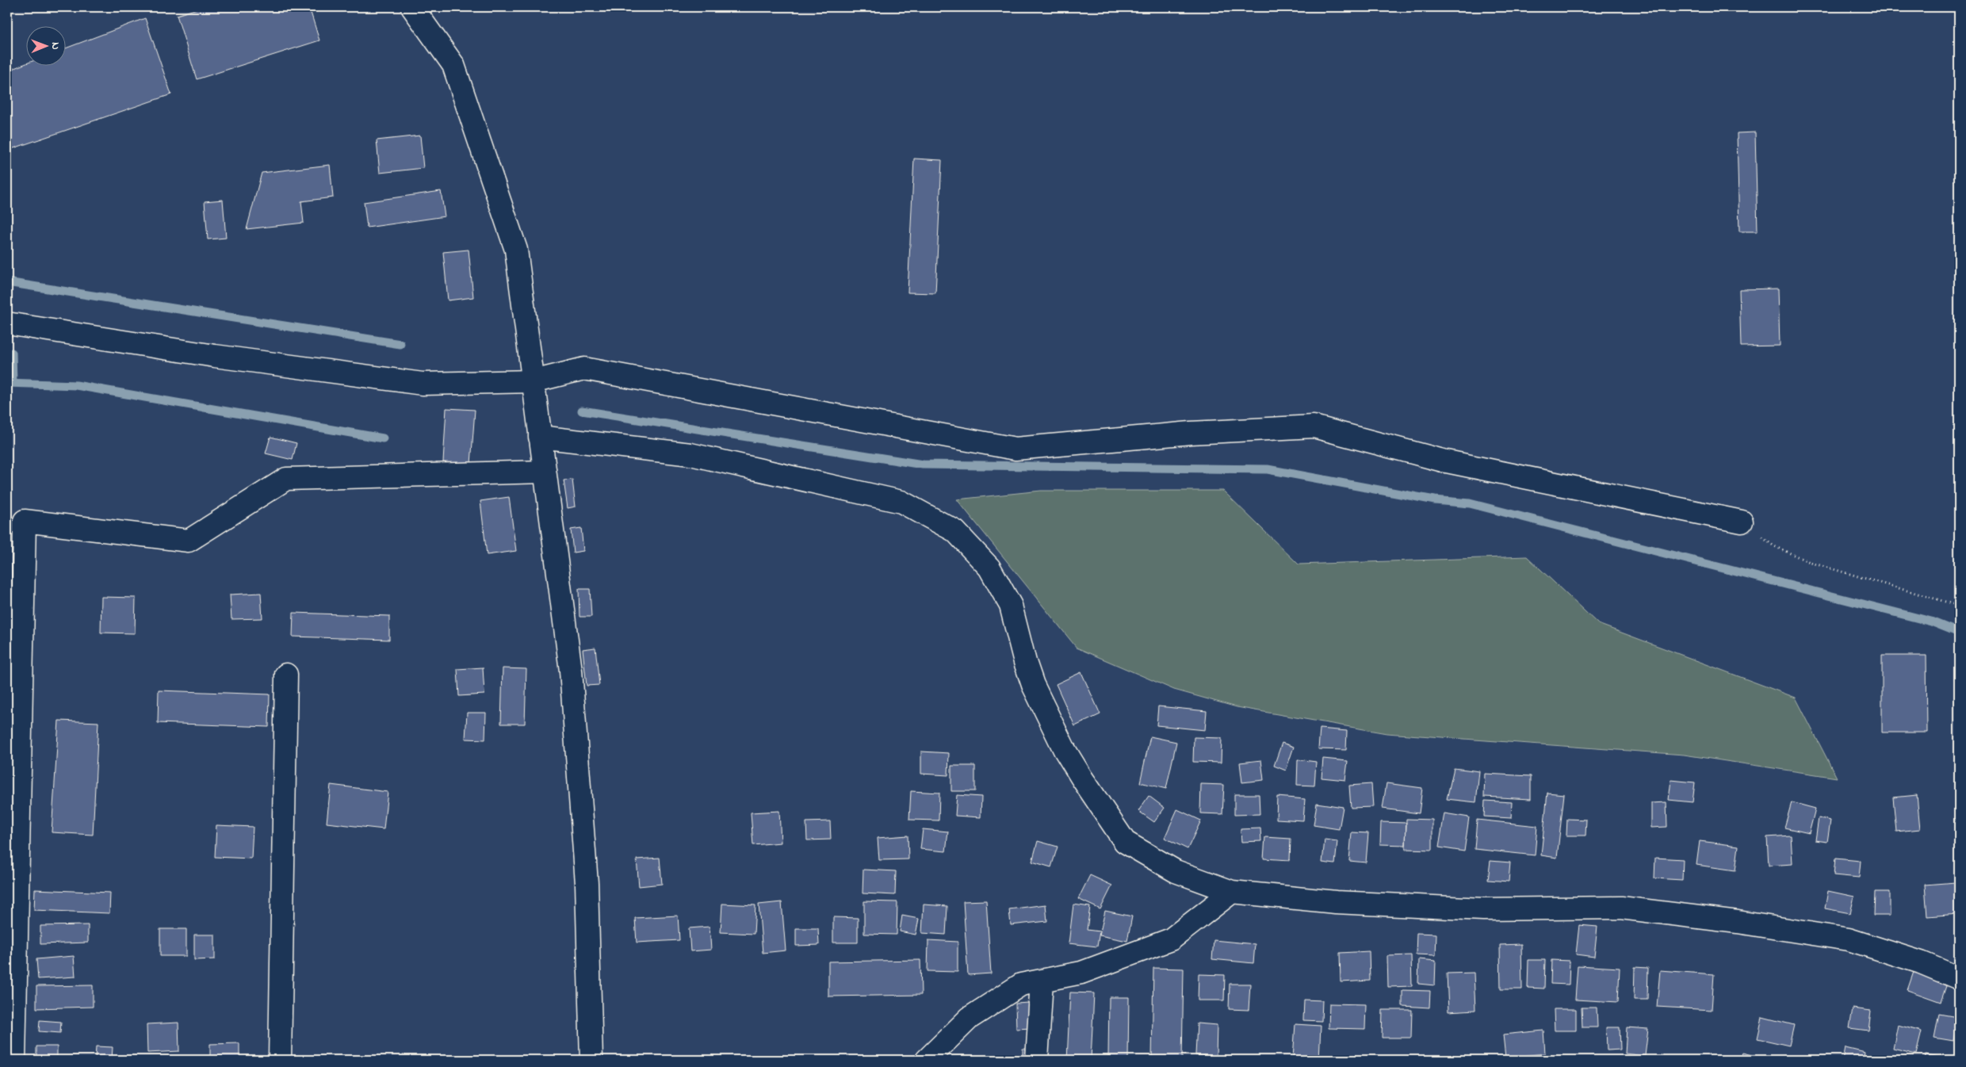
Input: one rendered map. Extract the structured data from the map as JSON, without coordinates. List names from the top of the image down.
{
  "north": "right"
}
